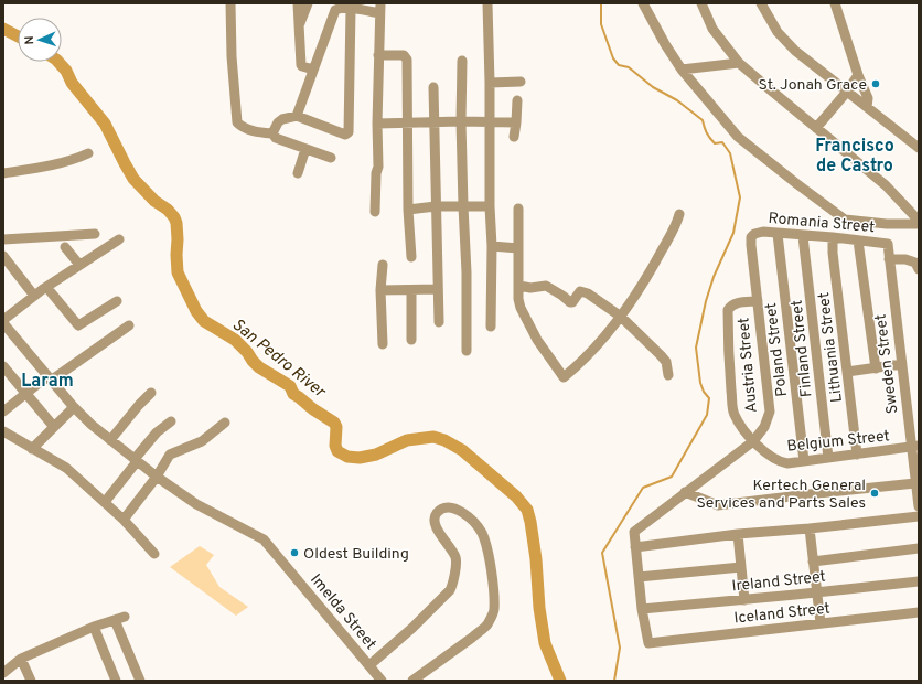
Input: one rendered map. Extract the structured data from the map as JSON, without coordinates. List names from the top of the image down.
{
  "streets": {
    "street": [
      "Romania Street",
      "Lithuania Street",
      "Finland Street",
      "Poland Street",
      "Sweden Street",
      "Austria Street",
      "Belgium Street",
      "Ireland Street",
      "Imelda Street",
      "Iceland Street"
    ]
  },
  "crossings": [
    ["Romania Street", "Lithuania Street"],
    ["Romania Street", "Finland Street"],
    ["Romania Street", "Poland Street"],
    ["Romania Street", "Sweden Street"],
    ["Romania Street", "Austria Street"],
    ["Lithuania Street", "Belgium Street"],
    ["Finland Street", "Belgium Street"],
    ["Poland Street", "Belgium Street"],
    ["Sweden Street", "Belgium Street"],
    ["Austria Street", "Belgium Street"],
    ["Austria Street", "Ireland Street"],
    ["Austria Street", "Iceland Street"]
  ],
  "districts": ["Francisco de Castro", "Laram"],
  "water": ["San Pedro River"],
  "places": ["St. Jonah Grace", "Kertech General Services and Parts Sales", "Oldest Building"],
  "north": "left"
}
